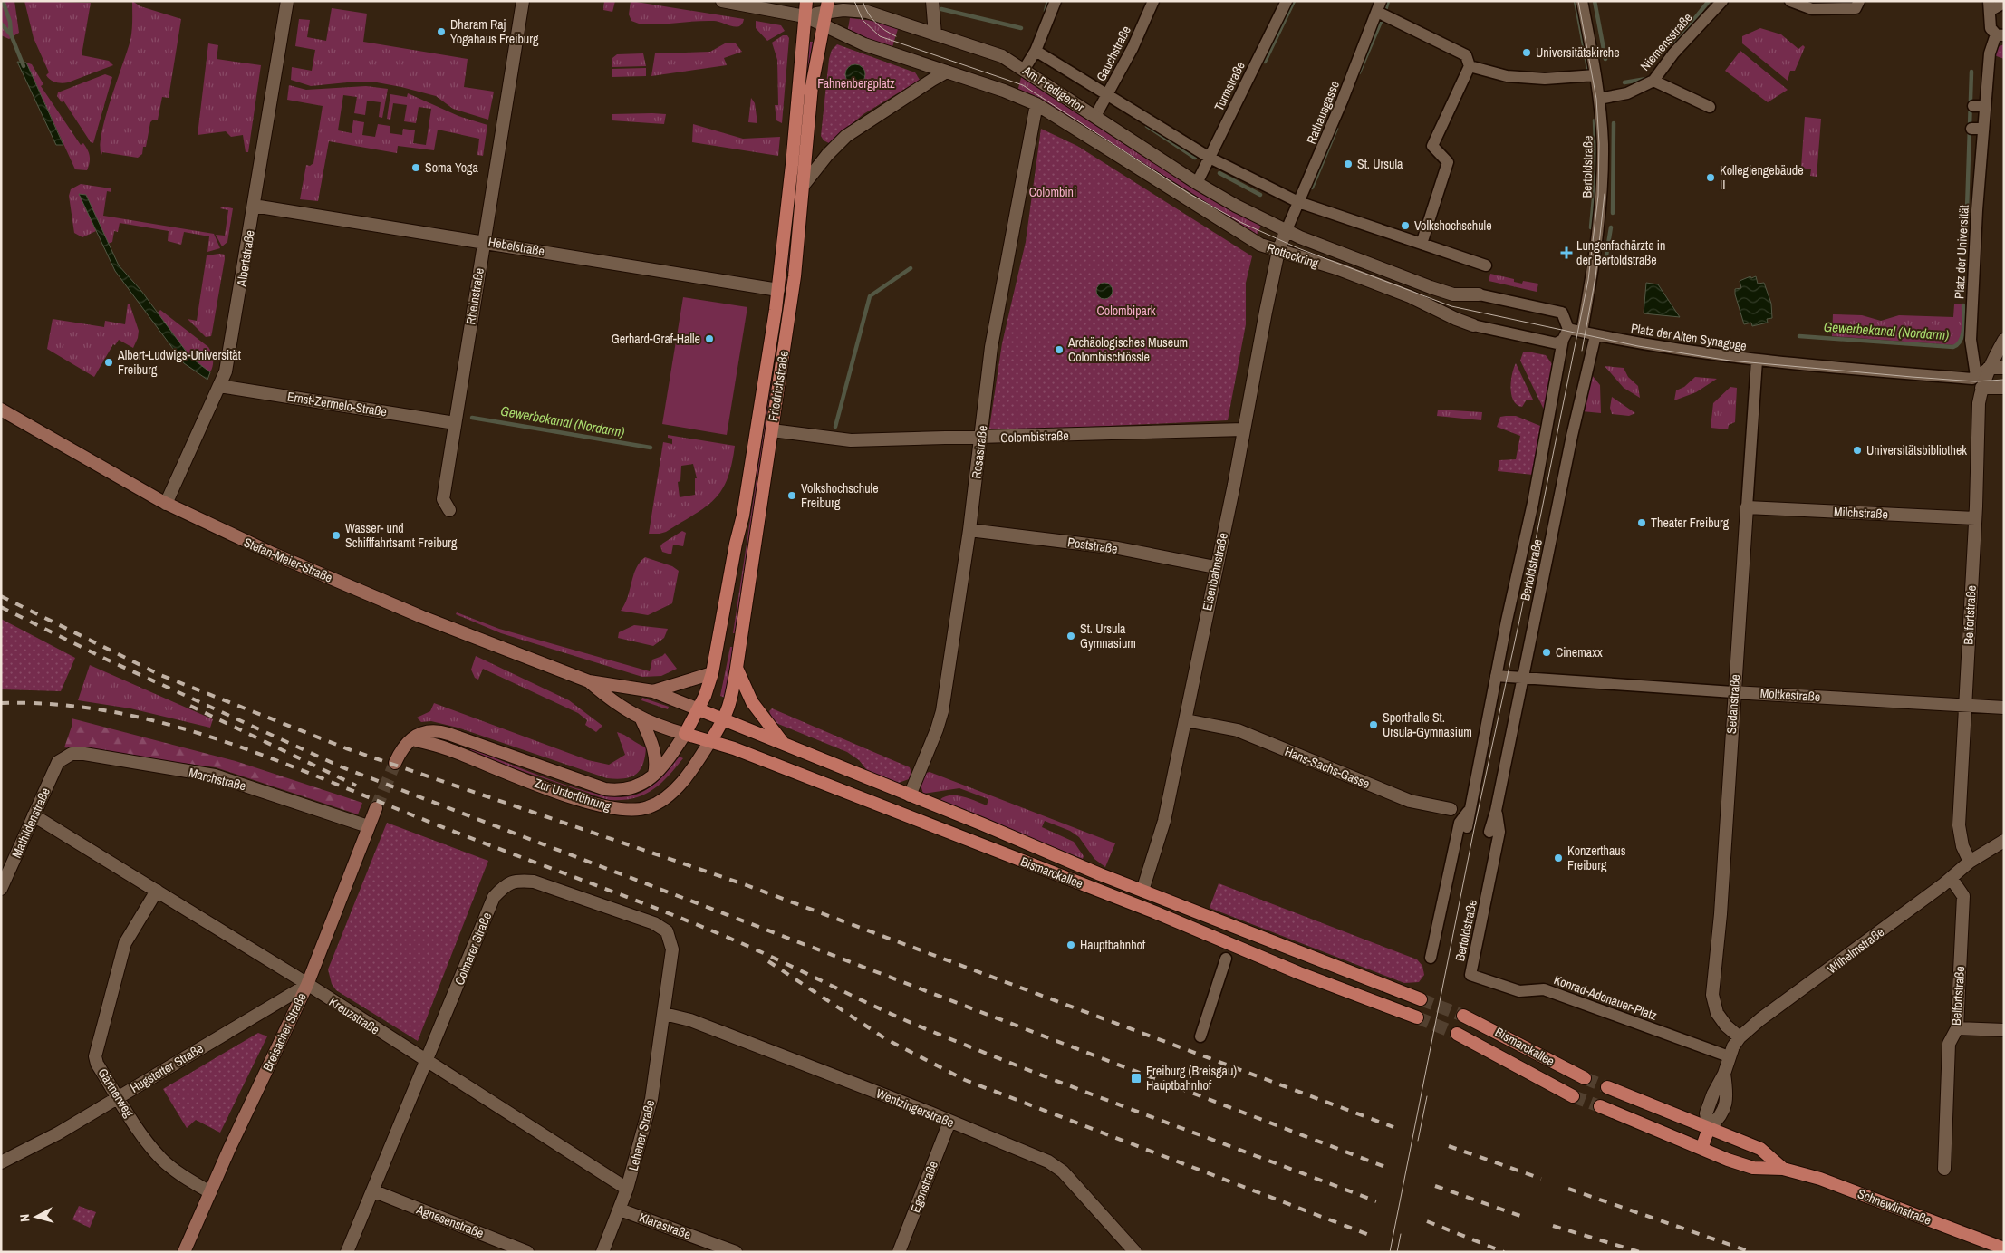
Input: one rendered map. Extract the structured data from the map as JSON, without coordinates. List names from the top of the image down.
{
  "streets": {
    "main road": [
      "Friedrichstraße",
      "Stefan-Meier-Straße",
      "Zur Unterführung",
      "Bismarckallee",
      "Breisacher Straße",
      "Schnewlinstraße"
    ],
    "street": [
      "Niemensstraße",
      "Gauchstraße",
      "Turmstraße",
      "Am Predigertor",
      "Rathausgasse",
      "Bertoldstraße",
      "Hebelstraße",
      "Platz der Universität",
      "Rotteckring",
      "Albertstraße",
      "Rheinstraße",
      "Platz der Alten Synagoge",
      "Ernst-Zermelo-Straße",
      "Colombistraße",
      "Rosastraße",
      "Milchstraße",
      "Poststraße",
      "Eisenbahnstraße",
      "Belfortstraße",
      "Moltkestraße",
      "Sedanstraße",
      "Hans-Sachs-Gasse",
      "Marchstraße",
      "Mathildenstraße",
      "Colmarer Straße",
      "Wilhelmstraße",
      "Konrad-Adenauer-Platz",
      "Kreuzstraße",
      "Hugstetter Straße",
      "Gärtnerweg",
      "Wentzingerstraße",
      "Lehener Straße",
      "Egonstraße",
      "Agnesenstraße",
      "Klarastraße"
    ]
  },
  "crossings": [
    ["Niemensstraße", "Bertoldstraße"],
    ["Gauchstraße", "Am Predigertor"],
    ["Gauchstraße", "Rotteckring"],
    ["Turmstraße", "Rotteckring"],
    ["Am Predigertor", "Rotteckring"],
    ["Rathausgasse", "Rotteckring"],
    ["Rathausgasse", "Eisenbahnstraße"],
    ["Bertoldstraße", "Rotteckring"],
    ["Bertoldstraße", "Platz der Alten Synagoge"],
    ["Bertoldstraße", "Moltkestraße"],
    ["Bertoldstraße", "Hans-Sachs-Gasse"],
    ["Bertoldstraße", "Konrad-Adenauer-Platz"],
    ["Hebelstraße", "Albertstraße"],
    ["Hebelstraße", "Rheinstraße"],
    ["Hebelstraße", "Friedrichstraße"],
    ["Platz der Universität", "Platz der Alten Synagoge"],
    ["Platz der Universität", "Belfortstraße"],
    ["Rotteckring", "Rosastraße"],
    ["Rotteckring", "Eisenbahnstraße"],
    ["Albertstraße", "Ernst-Zermelo-Straße"],
    ["Albertstraße", "Stefan-Meier-Straße"],
    ["Rheinstraße", "Ernst-Zermelo-Straße"],
    ["Platz der Alten Synagoge", "Belfortstraße"],
    ["Platz der Alten Synagoge", "Sedanstraße"],
    ["Friedrichstraße", "Colombistraße"],
    ["Friedrichstraße", "Stefan-Meier-Straße"],
    ["Friedrichstraße", "Zur Unterführung"],
    ["Friedrichstraße", "Bismarckallee"],
    ["Colombistraße", "Rosastraße"],
    ["Colombistraße", "Eisenbahnstraße"],
    ["Rosastraße", "Poststraße"],
    ["Rosastraße", "Bismarckallee"],
    ["Milchstraße", "Belfortstraße"],
    ["Milchstraße", "Sedanstraße"],
    ["Poststraße", "Eisenbahnstraße"],
    ["Stefan-Meier-Straße", "Zur Unterführung"],
    ["Stefan-Meier-Straße", "Bismarckallee"],
    ["Eisenbahnstraße", "Hans-Sachs-Gasse"],
    ["Eisenbahnstraße", "Bismarckallee"],
    ["Belfortstraße", "Moltkestraße"],
    ["Belfortstraße", "Wilhelmstraße"],
    ["Moltkestraße", "Sedanstraße"],
    ["Sedanstraße", "Wilhelmstraße"],
    ["Marchstraße", "Mathildenstraße"],
    ["Marchstraße", "Breisacher Straße"],
    ["Zur Unterführung", "Bismarckallee"],
    ["Mathildenstraße", "Kreuzstraße"],
    ["Colmarer Straße", "Kreuzstraße"],
    ["Colmarer Straße", "Wentzingerstraße"],
    ["Colmarer Straße", "Lehener Straße"],
    ["Colmarer Straße", "Agnesenstraße"],
    ["Wilhelmstraße", "Konrad-Adenauer-Platz"],
    ["Wilhelmstraße", "Schnewlinstraße"],
    ["Kreuzstraße", "Breisacher Straße"],
    ["Kreuzstraße", "Hugstetter Straße"],
    ["Kreuzstraße", "Gärtnerweg"],
    ["Kreuzstraße", "Lehener Straße"],
    ["Breisacher Straße", "Hugstetter Straße"],
    ["Breisacher Straße", "Gärtnerweg"],
    ["Hugstetter Straße", "Gärtnerweg"],
    ["Wentzingerstraße", "Lehener Straße"],
    ["Wentzingerstraße", "Egonstraße"],
    ["Lehener Straße", "Klarastraße"]
  ],
  "water": ["Gewerbekanal (Nordarm)"],
  "parks": ["Fahnenbergplatz", "Colombini", "Colombipark"],
  "places": {
    "other": [
      "Dharam Raj Yogahaus Freiburg",
      "Universitätskirche",
      "St. Ursula",
      "Soma Yoga",
      "Kollegiengebäude II",
      "Volkshochschule",
      "Gerhard-Graf-Halle",
      "Archäologisches Museum Colombischlössle",
      "Albert-Ludwigs-Universität Freiburg",
      "Universitätsbibliothek",
      "Volkshochschule Freiburg",
      "Theater Freiburg",
      "Wasser- und Schifffahrtsamt Freiburg",
      "St. Ursula Gymnasium",
      "Cinemaxx",
      "Sporthalle St. Ursula-Gymnasium",
      "Konzerthaus Freiburg",
      "Hauptbahnhof"
    ],
    "health": ["Lungenfachärzte in der Bertoldstraße"],
    "transit": ["Freiburg (Breisgau) Hauptbahnhof"]
  },
  "north": "left"
}
